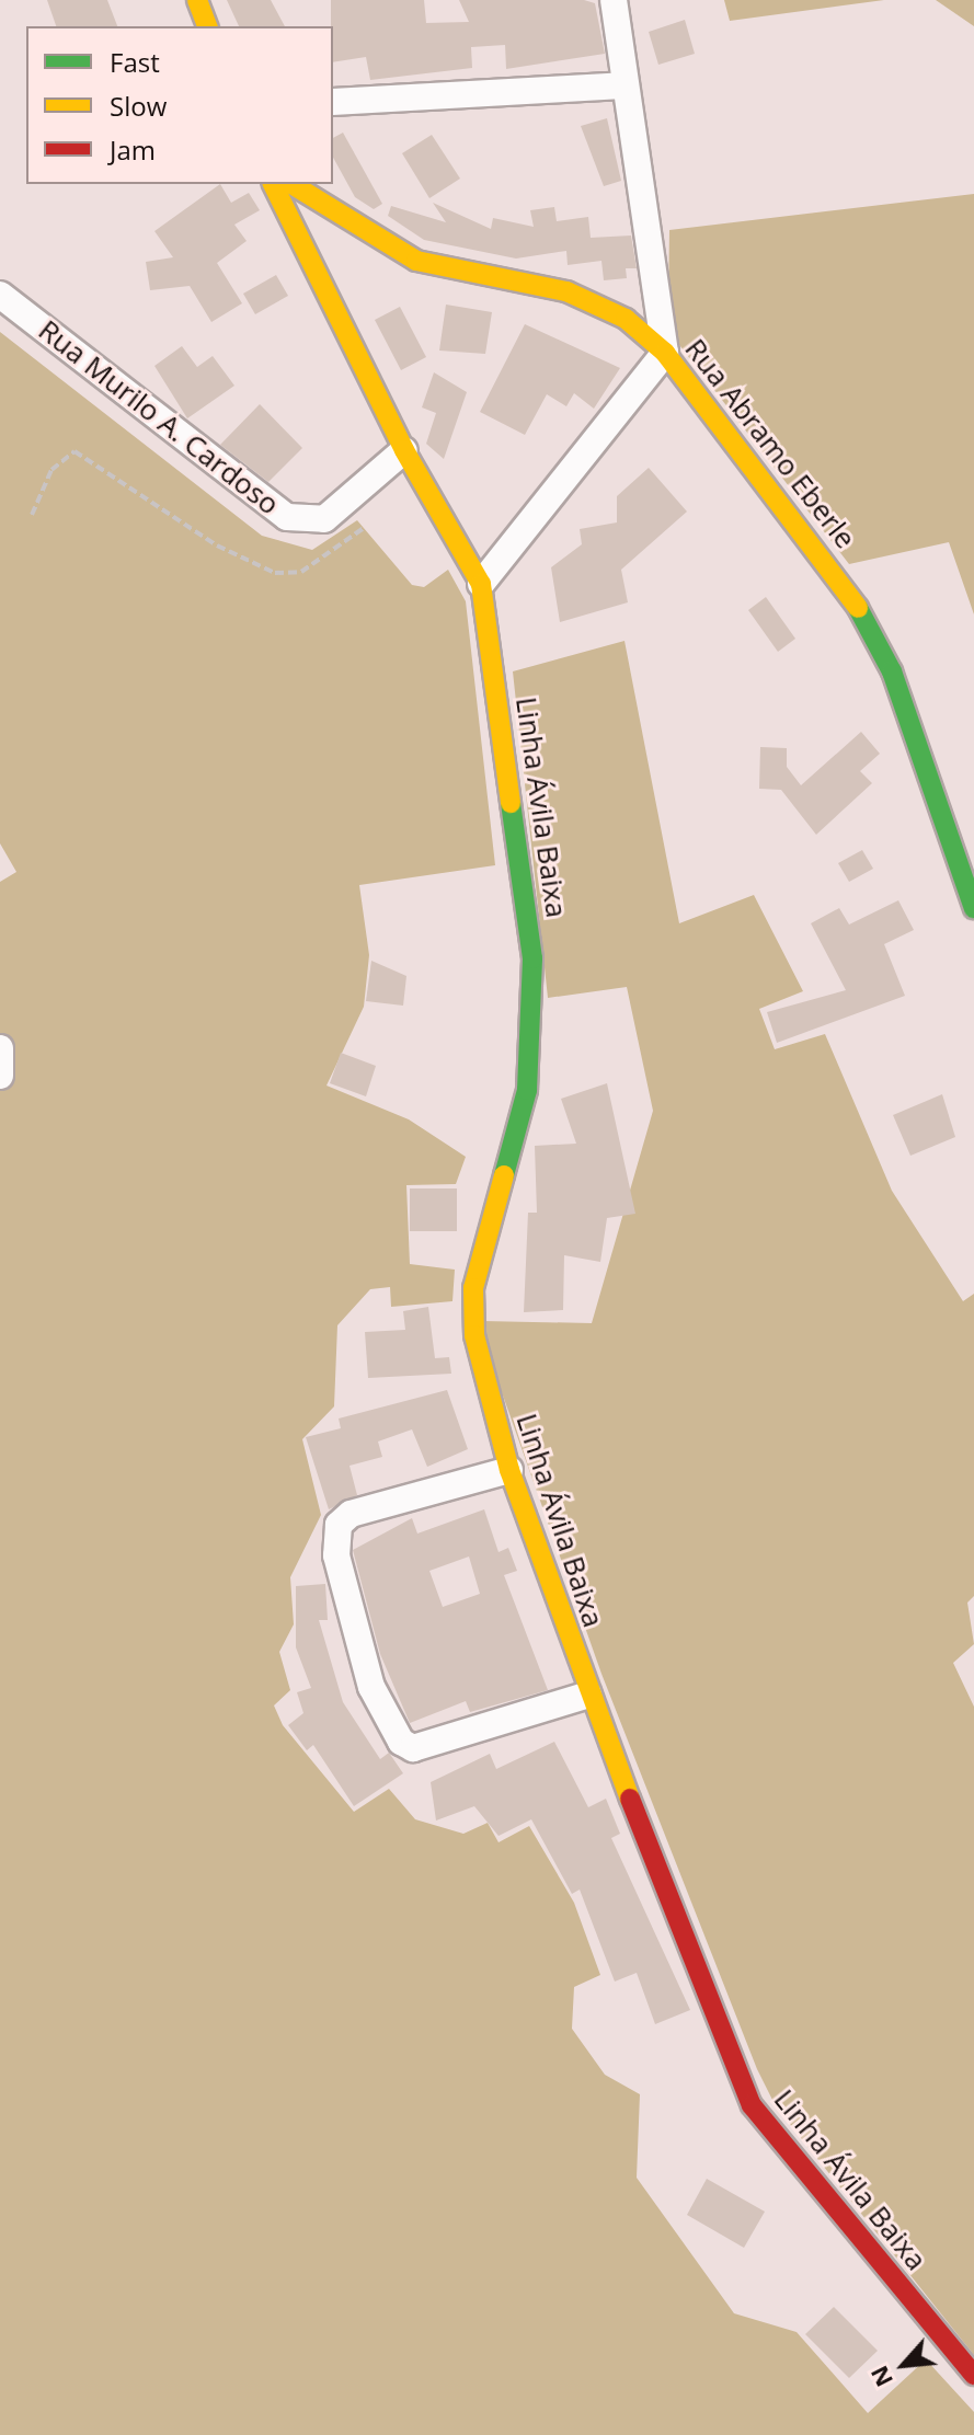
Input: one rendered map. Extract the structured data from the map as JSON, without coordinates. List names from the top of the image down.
{
  "streets": {
    "street": ["Rua Murilo A. Cardoso", "Rua Abramo Eberle", "Linha Ávila Baixa"]
  },
  "legend": ["Fast", "Slow", "Jam"],
  "north": "bottom left"
}
